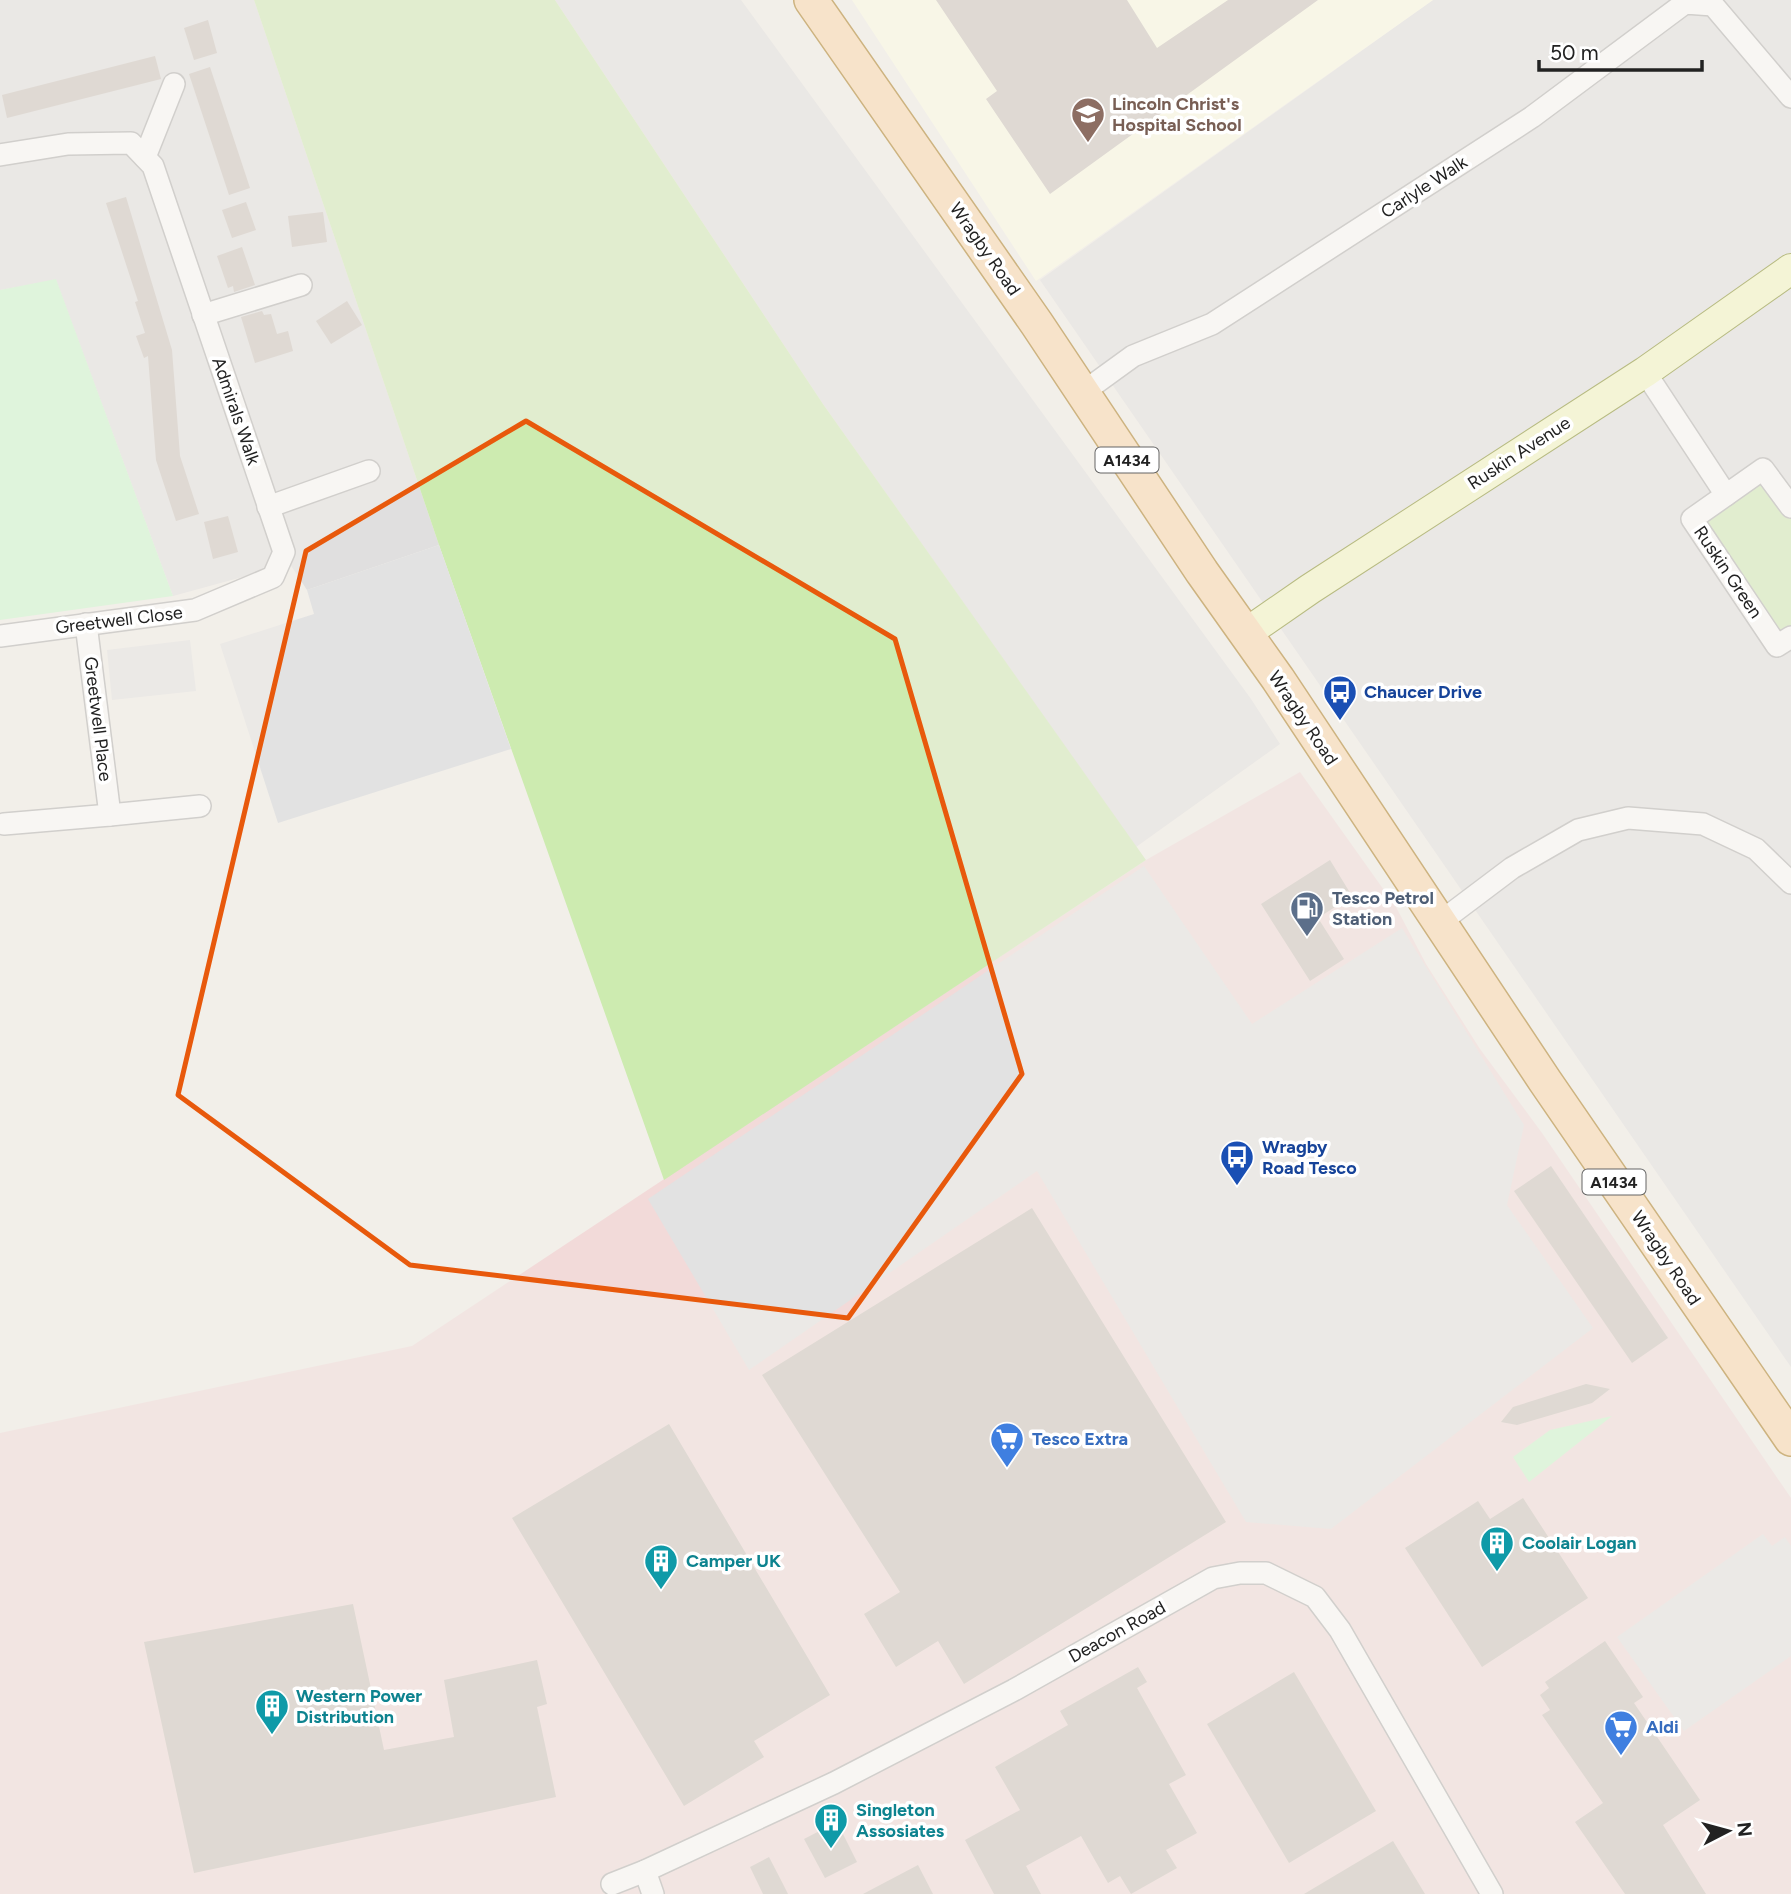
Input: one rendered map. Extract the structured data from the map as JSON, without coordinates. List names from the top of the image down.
{
  "streets": {
    "main road": ["Wragby Road", "Ruskin Avenue", "A1434"],
    "street": [
      "Carlyle Walk",
      "Admirals Walk",
      "Ruskin Green",
      "Greetwell Close",
      "Greetwell Place",
      "Deacon Road"
    ]
  },
  "crossings": [
    ["Carlyle Walk", "Wragby Road"],
    ["Wragby Road", "Ruskin Avenue"],
    ["Admirals Walk", "Greetwell Close"],
    ["Greetwell Close", "Greetwell Place"]
  ],
  "places": {
    "school or university": ["Lincoln Christ's Hospital School"],
    "bus stop": ["Chaucer Drive", "Wragby Road Tesco"],
    "fuel station": ["Tesco Petrol Station"],
    "supermarket": ["Tesco Extra", "Aldi"],
    "building": [
      "Coolair Logan",
      "Camper UK",
      "Western Power Distribution",
      "Singleton Assosiates"
    ]
  },
  "scale_bar": "50 m",
  "north": "right"
}
